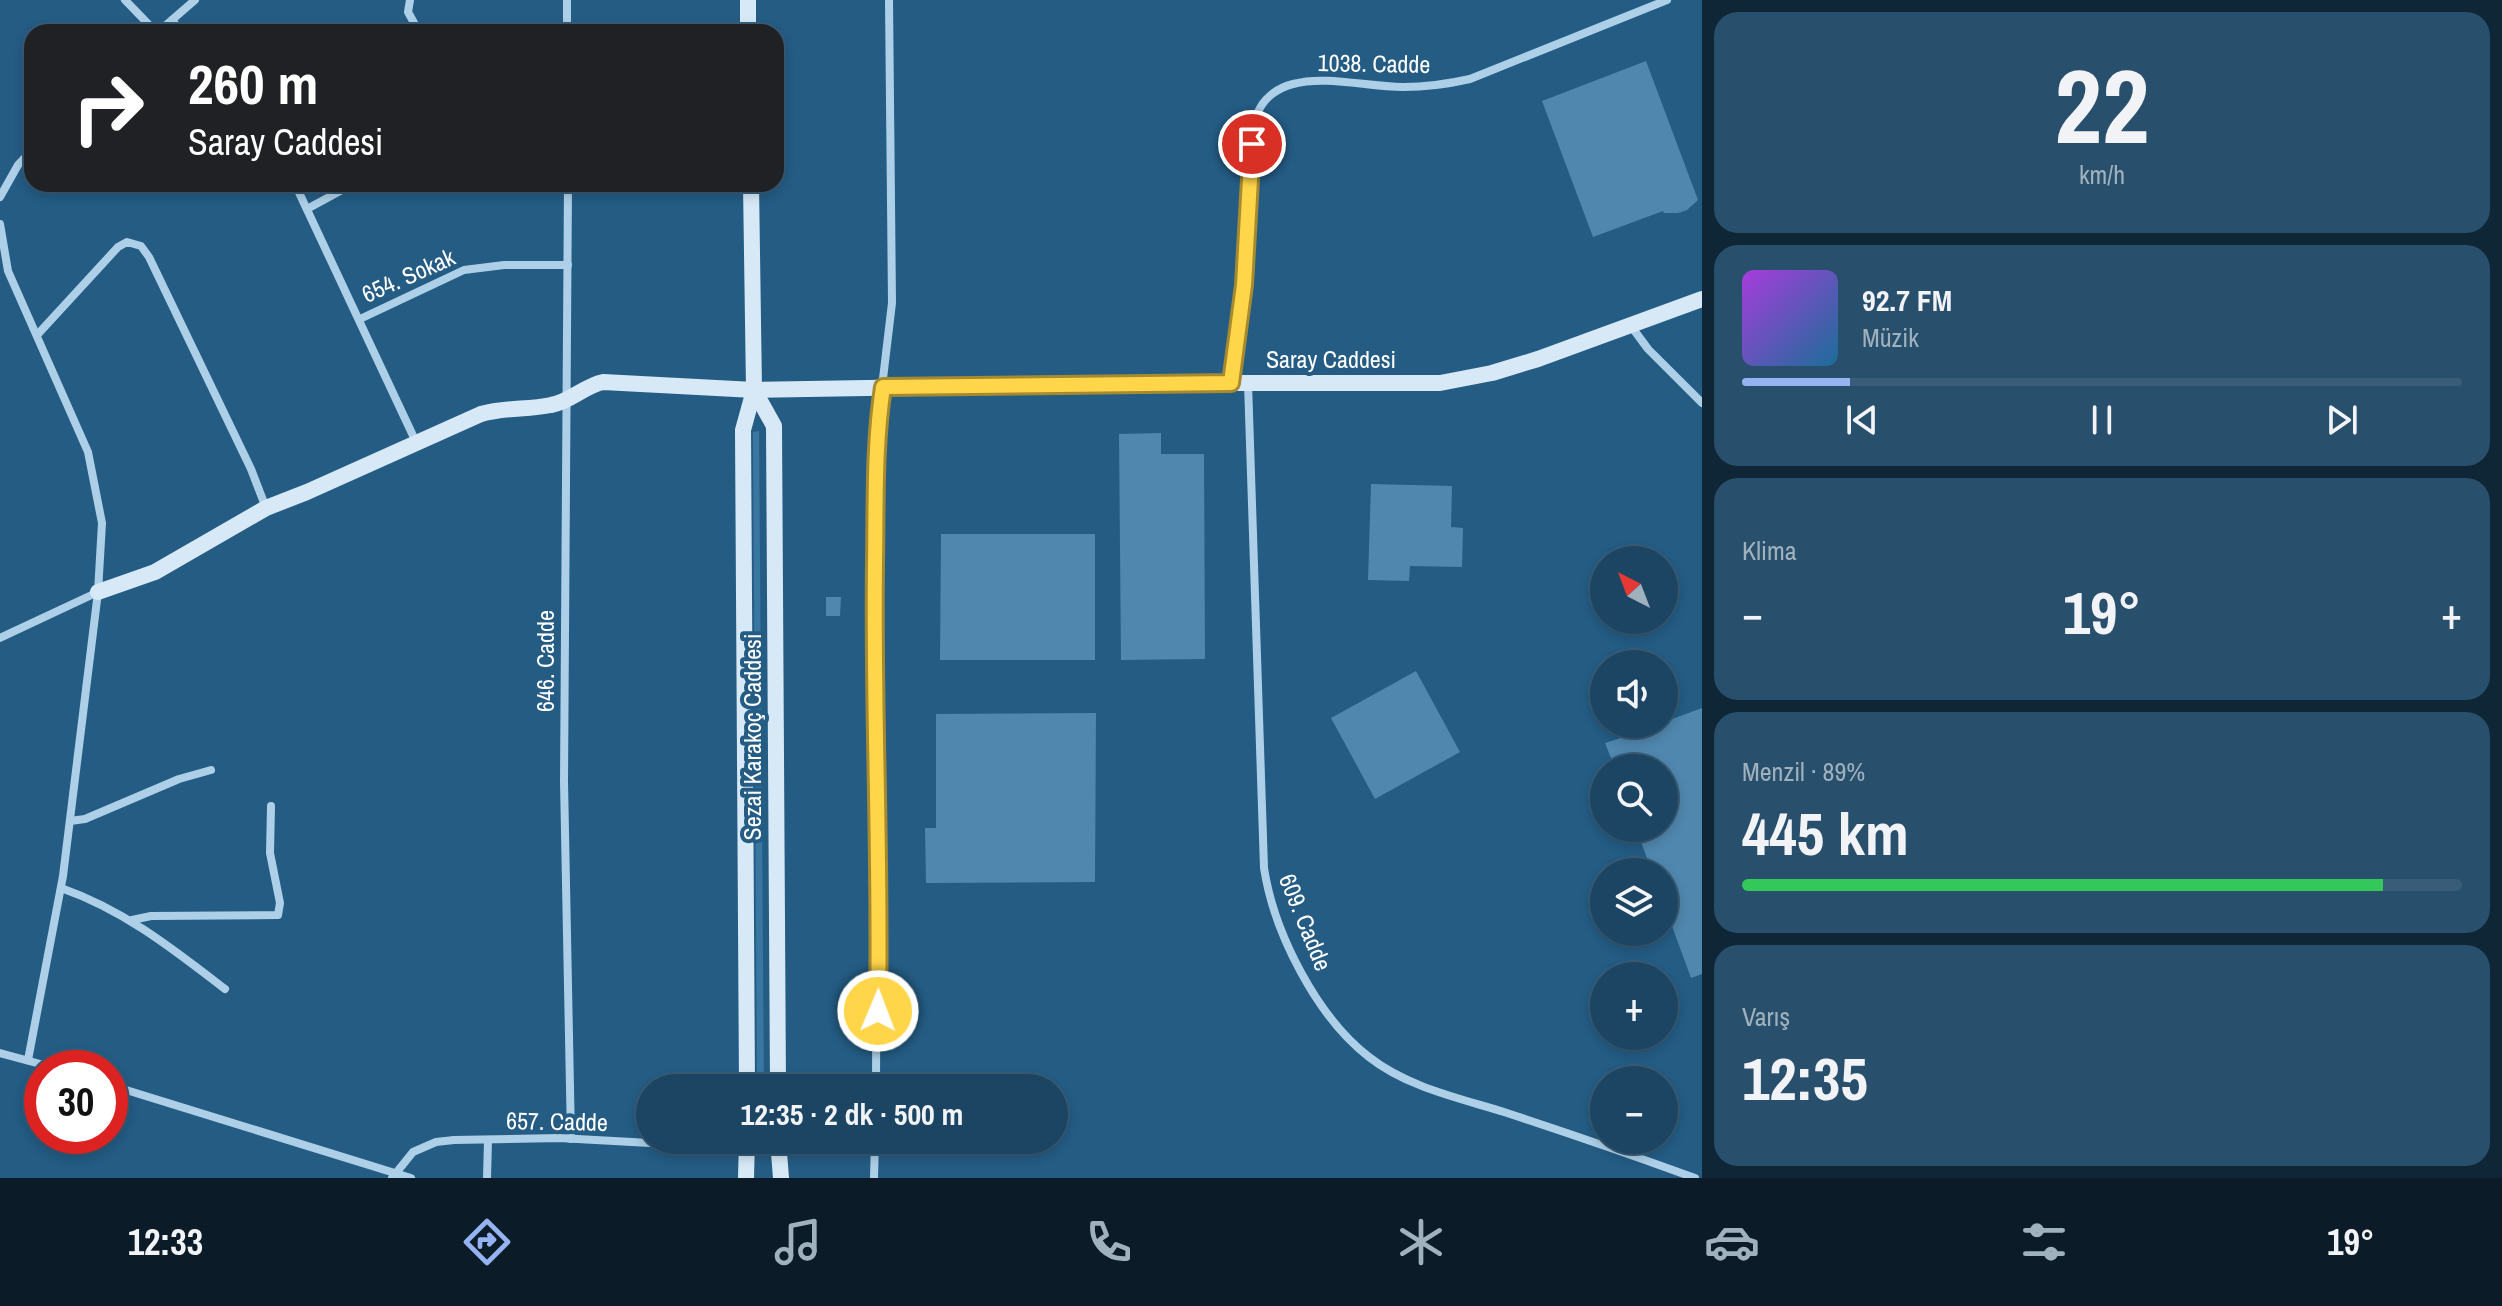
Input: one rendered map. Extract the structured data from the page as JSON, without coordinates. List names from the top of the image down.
{
  "streets": {
    "street": [
      "1038. Cadde",
      "654. Sokak",
      "Saray Caddesi",
      "646. Cadde",
      "Sezai Karakoç Caddesi",
      "609. Cadde",
      "657. Cadde"
    ]
  },
  "crossings": [
    ["1038. Cadde", "Saray Caddesi"],
    ["654. Sokak", "646. Cadde"],
    ["Saray Caddesi", "646. Cadde"],
    ["Saray Caddesi", "Sezai Karakoç Caddesi"],
    ["Saray Caddesi", "609. Cadde"],
    ["646. Cadde", "657. Cadde"]
  ],
  "north": "top left",
  "page": {
    "tile": [
      ["22", "km/h"],
      "Klima",
      ["Menzil · 89%", "445 km"],
      ["Varış", "12:35"]
    ],
    "turn": ["260 m", "Saray Caddesi"],
    "song": ["92.7 FM", "Müzik"],
    "map_buttons": ["+", "−"],
    "heat": ["−", "19°", "+"],
    "limit": "30",
    "trip": "12:35 · 2 dk · 500 m",
    "tabs": ["12:33", "19°"]
  }
}
